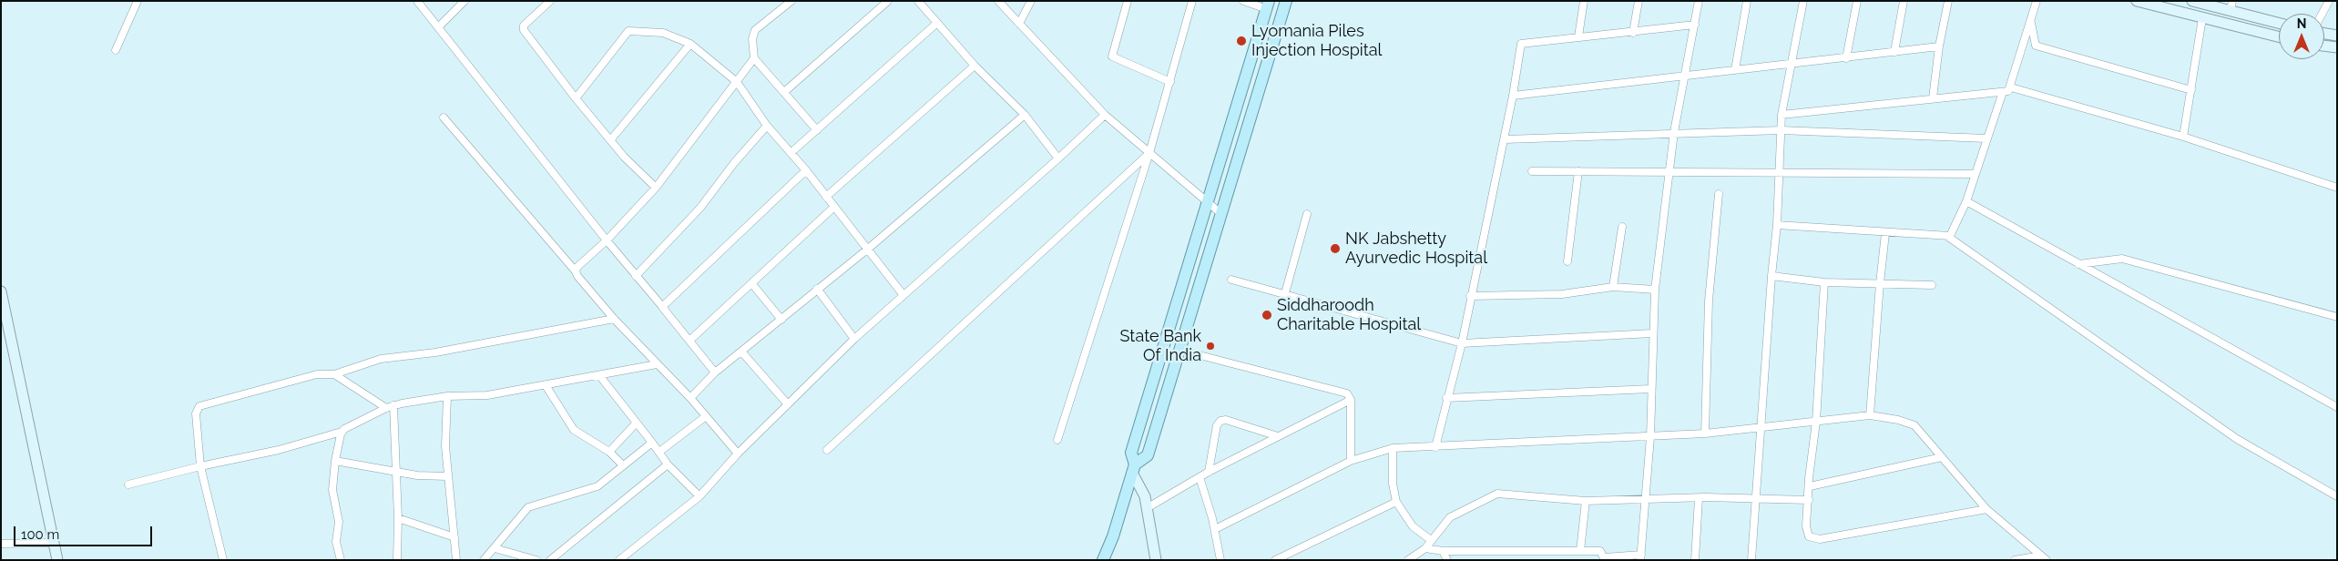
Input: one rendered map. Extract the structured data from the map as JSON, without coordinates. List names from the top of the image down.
{
  "places": [
    "Lyomania Piles Injection Hospital",
    "NK Jabshetty Ayurvedic Hospital",
    "Siddharoodh Charitable Hospital",
    "State Bank Of India"
  ],
  "scale_bar": "100 m",
  "north": "top"
}
